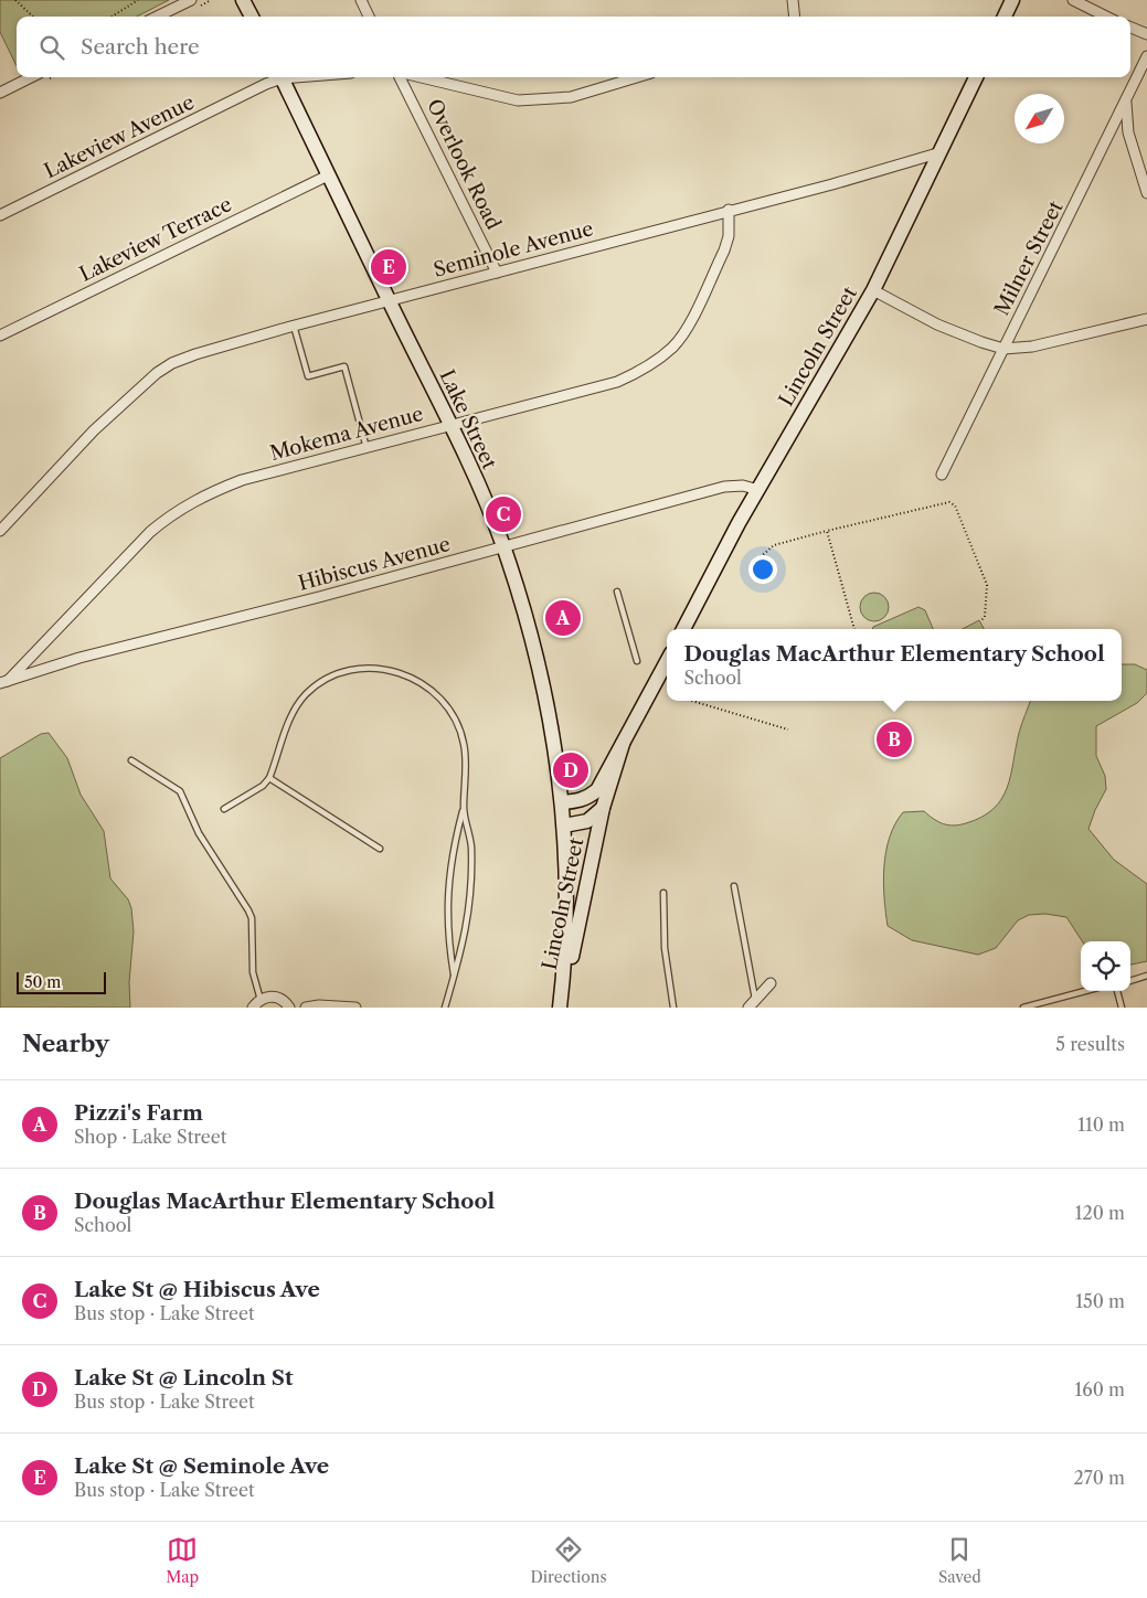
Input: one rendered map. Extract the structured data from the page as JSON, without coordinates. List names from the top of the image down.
{
  "streets": {
    "street": [
      "Lakeview Avenue",
      "Overlook Road",
      "Lakeview Terrace",
      "Seminole Avenue",
      "Milner Street",
      "Lincoln Street",
      "Lake Street",
      "Mokema Avenue",
      "Hibiscus Avenue"
    ]
  },
  "crossings": [
    ["Overlook Road", "Seminole Avenue"],
    ["Lakeview Terrace", "Lake Street"],
    ["Seminole Avenue", "Lincoln Street"],
    ["Seminole Avenue", "Lake Street"],
    ["Seminole Avenue", "Mokema Avenue"],
    ["Lincoln Street", "Lake Street"],
    ["Lincoln Street", "Hibiscus Avenue"],
    ["Lake Street", "Mokema Avenue"],
    ["Lake Street", "Hibiscus Avenue"],
    ["Mokema Avenue", "Hibiscus Avenue"]
  ],
  "scale_bar": "50 m",
  "north": "bottom left",
  "page": {
    "search": "Search here",
    "pins": [
      "E",
      "C",
      "A",
      "B",
      "D"
    ],
    "popup": ["Douglas MacArthur Elementary School", "School"],
    "scale": "50 m",
    "heading": ["Nearby", "5 results"],
    "list": [
      {
        "mark": "A",
        "name": "Pizzi's Farm",
        "note": "Shop · Lake Street",
        "value": "110 m"
      },
      {
        "mark": "B",
        "name": "Douglas MacArthur Elementary School",
        "note": "School",
        "value": "120 m"
      },
      {
        "mark": "C",
        "name": "Lake St @ Hibiscus Ave",
        "note": "Bus stop · Lake Street",
        "value": "150 m"
      },
      {
        "mark": "D",
        "name": "Lake St @ Lincoln St",
        "note": "Bus stop · Lake Street",
        "value": "160 m"
      },
      {
        "mark": "E",
        "name": "Lake St @ Seminole Ave",
        "note": "Bus stop · Lake Street",
        "value": "270 m"
      }
    ],
    "nav": ["Map", "Directions", "Saved"]
  }
}
